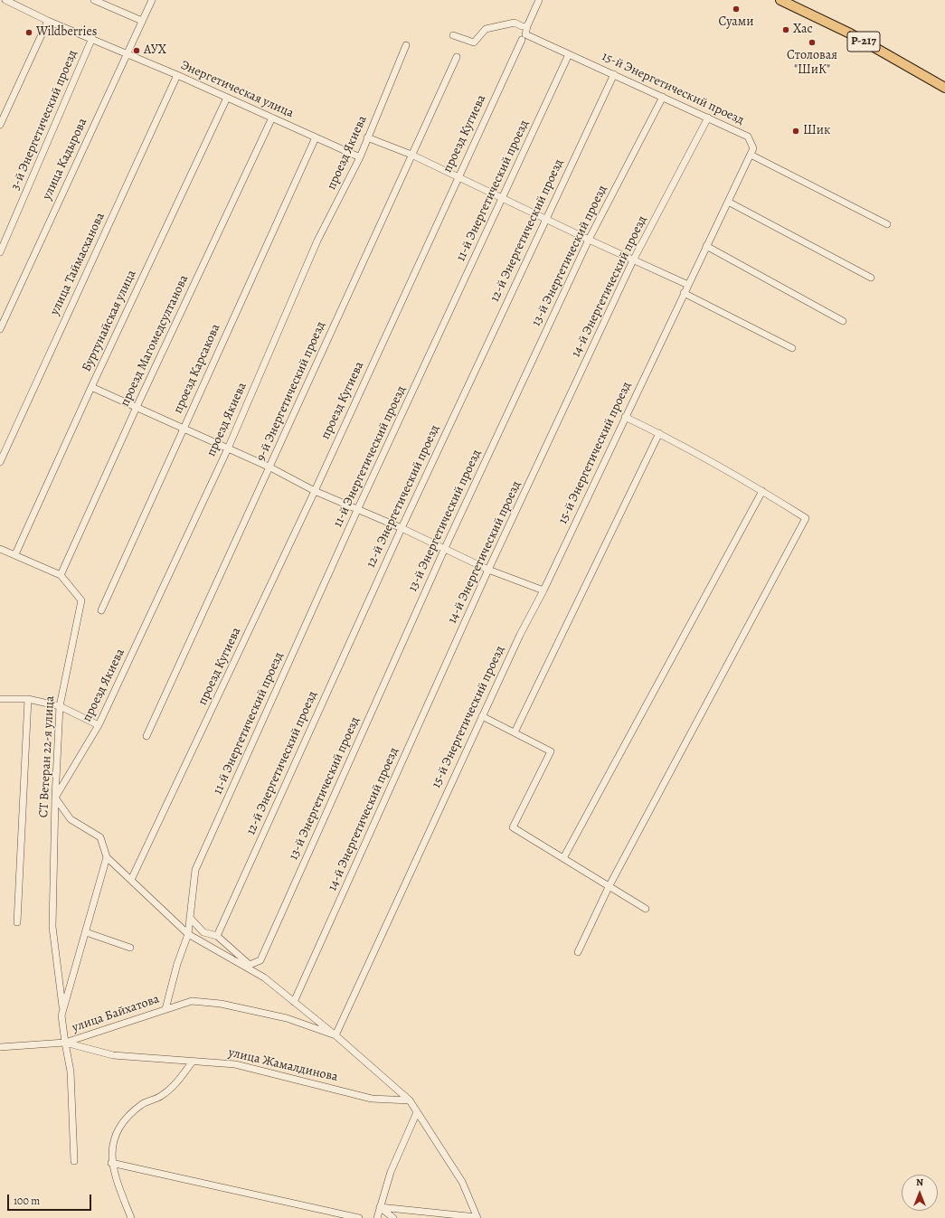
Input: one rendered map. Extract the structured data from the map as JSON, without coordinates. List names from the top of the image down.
{
  "streets": {
    "highway": ["Р-217"],
    "street": [
      "15-й Энергетический проезд",
      "Энергетическая улица",
      "3-й Энергетический проезд",
      "проезд Кугиева",
      "проезд Якиева",
      "улица Кадырова",
      "11-й Энергетический проезд",
      "12-й Энергетический проезд",
      "13-й Энергетический проезд",
      "улица Таймасханова",
      "14-й Энергетический проезд",
      "Буртунайская улица",
      "проезд Магомедсултанова",
      "проезд Карсакова",
      "9-й Энергетический проезд",
      "СТ Ветеран 22-я улица",
      "улица Байхатова",
      "улица Жамалдинова"
    ]
  },
  "crossings": [
    ["15-й Энергетический проезд", "11-й Энергетический проезд"],
    ["15-й Энергетический проезд", "12-й Энергетический проезд"],
    ["15-й Энергетический проезд", "13-й Энергетический проезд"],
    ["15-й Энергетический проезд", "14-й Энергетический проезд"],
    ["15-й Энергетический проезд", "улица Байхатова"],
    ["Энергетическая улица", "3-й Энергетический проезд"],
    ["Энергетическая улица", "проезд Якиева"],
    ["Энергетическая улица", "улица Кадырова"],
    ["Энергетическая улица", "улица Таймасханова"],
    ["Энергетическая улица", "Буртунайская улица"],
    ["Энергетическая улица", "проезд Магомедсултанова"],
    ["Энергетическая улица", "проезд Карсакова"],
    ["проезд Якиева", "СТ Ветеран 22-я улица"],
    ["11-й Энергетический проезд", "улица Байхатова"],
    ["проезд Магомедсултанова", "СТ Ветеран 22-я улица"],
    ["СТ Ветеран 22-я улица", "улица Байхатова"],
    ["улица Байхатова", "улица Жамалдинова"]
  ],
  "places": [
    "Суами",
    "Хас",
    "Wildberries",
    "Столовая \"ШиК\"",
    "АУХ",
    "Шик"
  ],
  "scale_bar": "100 m",
  "north": "top"
}
